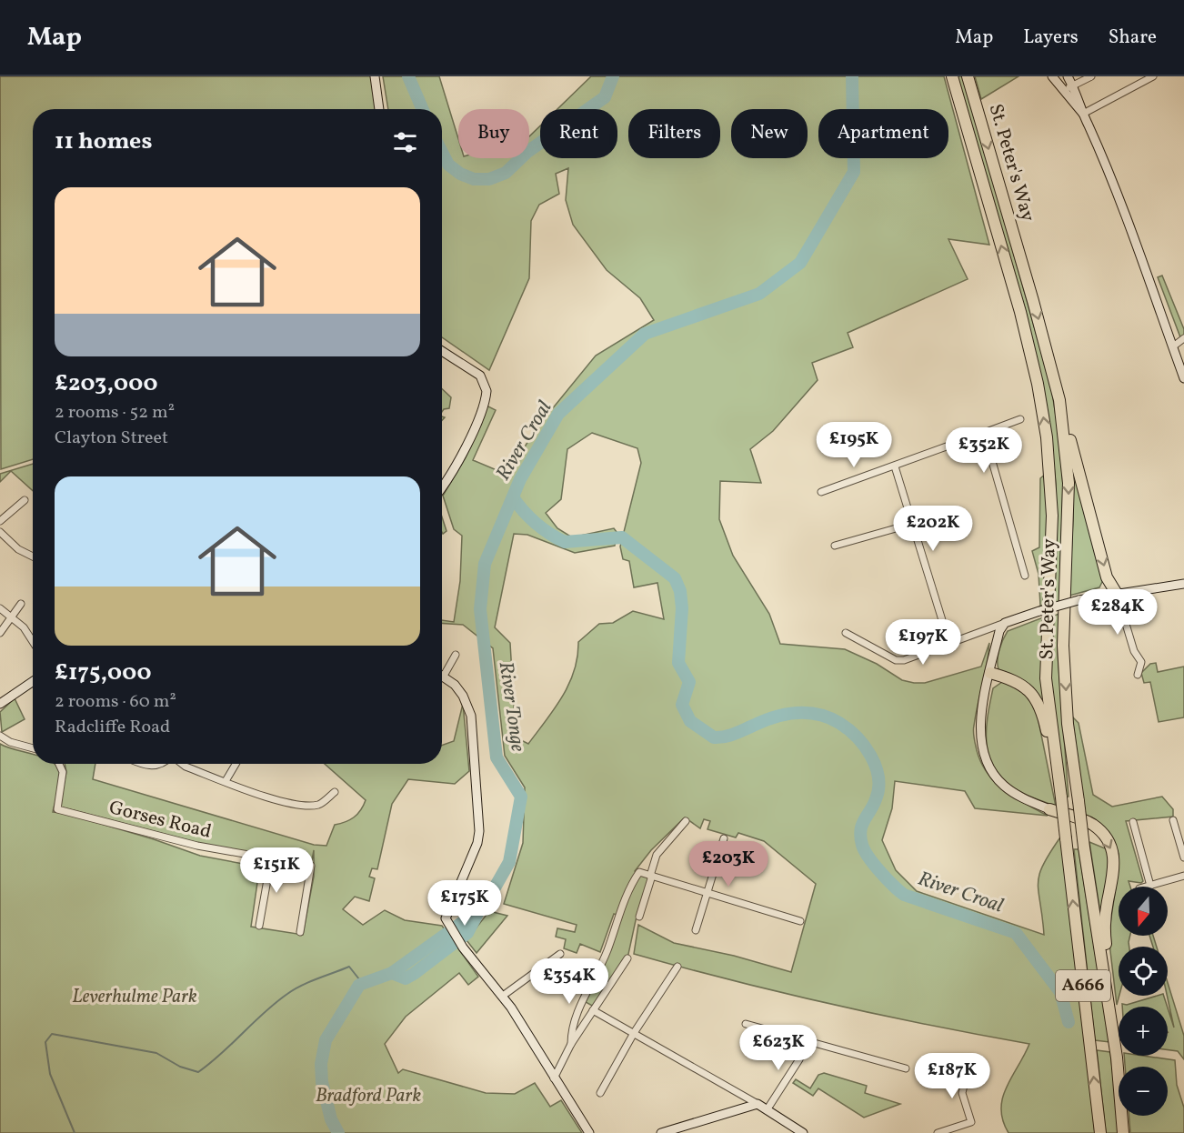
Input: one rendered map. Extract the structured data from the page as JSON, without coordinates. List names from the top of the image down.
{
  "streets": {
    "highway": ["St. Peter's Way", "A666"],
    "street": ["Gorses Road"]
  },
  "water": ["River Croal", "River Tonge"],
  "parks": ["Leverhulme Park", "Bradford Park"],
  "north": "bottom",
  "page": {
    "header": "Map",
    "nav": ["Map", "Layers", "Share"],
    "chip": [
      "Buy",
      "Rent",
      "Filters",
      "New",
      "Apartment"
    ],
    "heading": "11 homes",
    "list": [
      {
        "name": "£203,000",
        "note": "2 rooms · 52 m² · Clayton Street"
      },
      {
        "name": "£175,000",
        "note": "2 rooms · 60 m² · Radcliffe Road"
      }
    ],
    "price": [
      "£195K",
      "£352K",
      "£202K",
      "£284K",
      "£197K",
      "£203K",
      "£151K",
      "£175K",
      "£354K",
      "£623K",
      "£187K"
    ],
    "map_buttons": ["+", "−"]
  }
}
